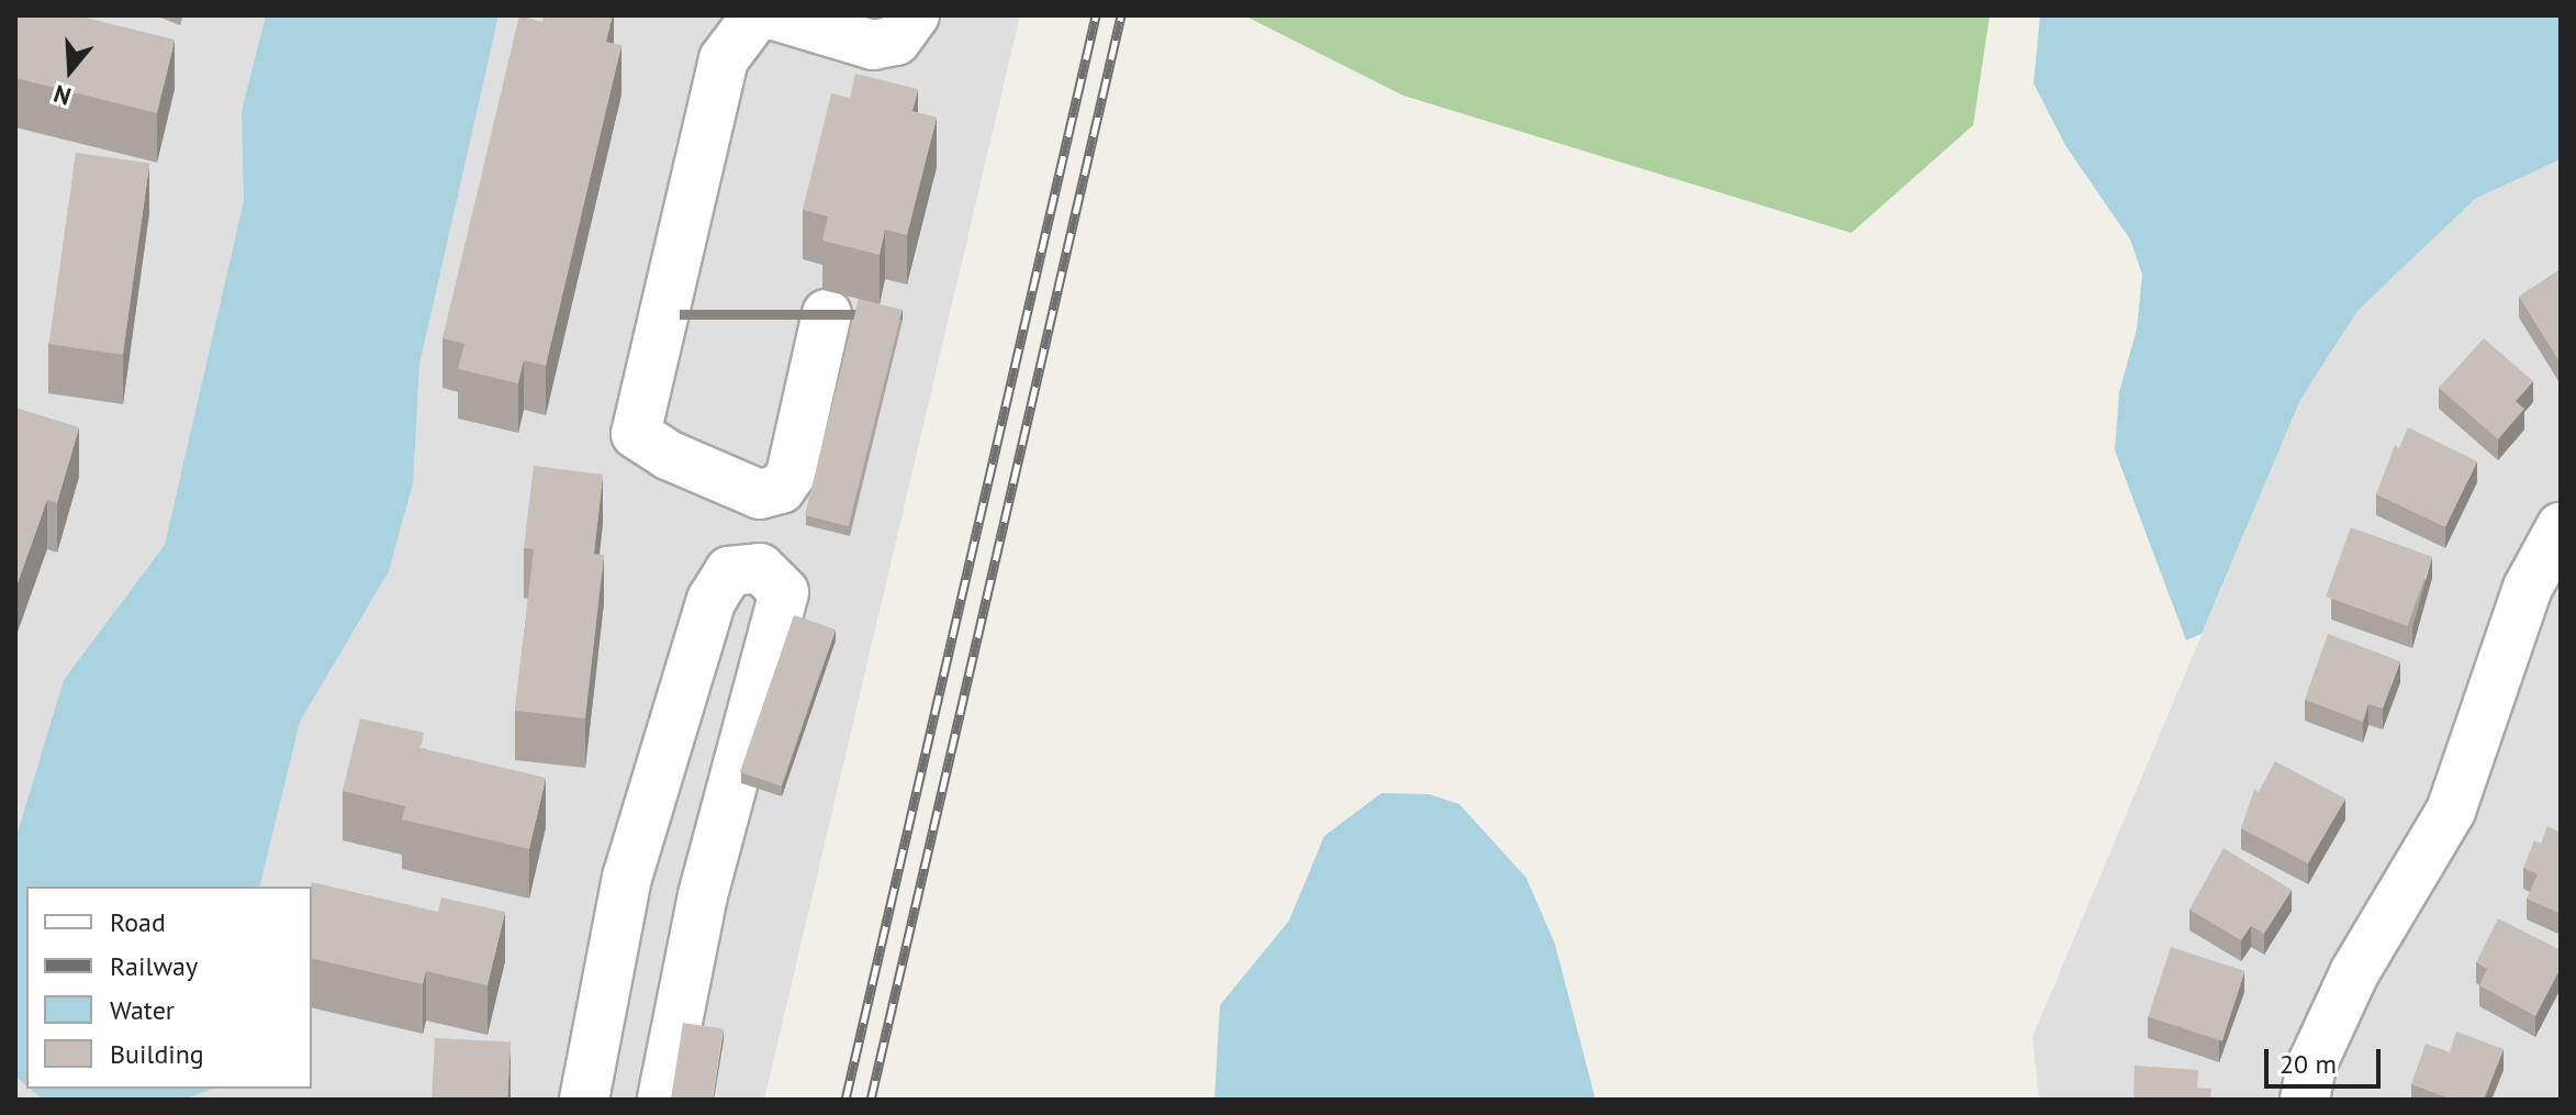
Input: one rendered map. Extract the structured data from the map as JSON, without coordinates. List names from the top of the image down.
{
  "legend": [
    "Road",
    "Railway",
    "Water",
    "Building"
  ],
  "scale_bar": "20 m",
  "north": "bottom"
}
